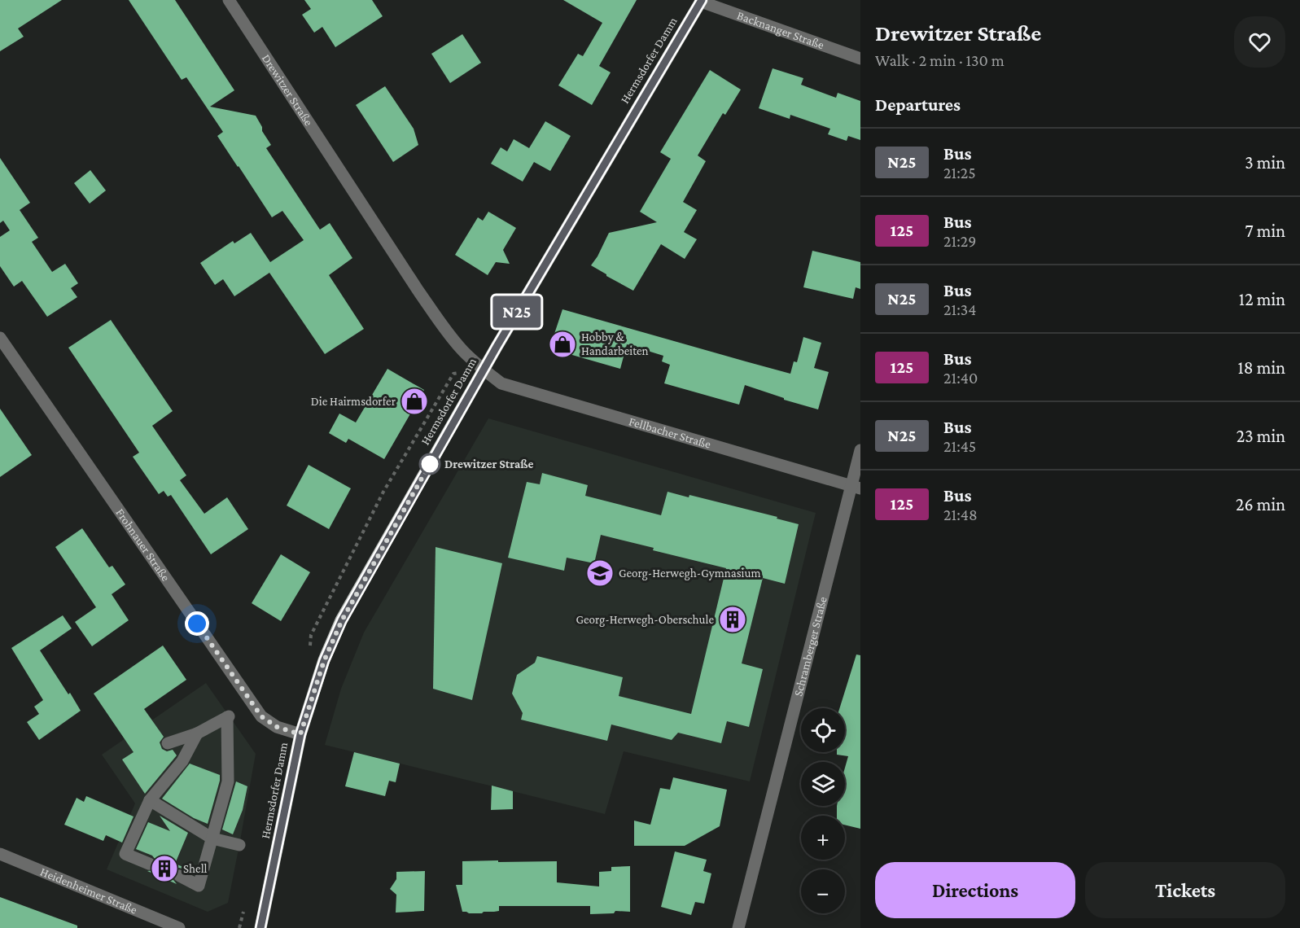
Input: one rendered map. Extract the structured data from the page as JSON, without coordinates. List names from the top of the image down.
{
  "streets": {
    "main road": ["Hermsdorfer Damm"],
    "street": [
      "Backnanger Straße",
      "Drewitzer Straße",
      "Fellbacher Straße",
      "Frohnauer Straße",
      "Schramberger Straße",
      "Heidenheimer Straße"
    ]
  },
  "crossings": [
    ["Backnanger Straße", "Hermsdorfer Damm"],
    ["Hermsdorfer Damm", "Drewitzer Straße"],
    ["Hermsdorfer Damm", "Fellbacher Straße"],
    ["Hermsdorfer Damm", "Frohnauer Straße"],
    ["Drewitzer Straße", "Fellbacher Straße"],
    ["Fellbacher Straße", "Schramberger Straße"]
  ],
  "places": {
    "shop": ["Hobby & Handarbeiten", "Die Hairmsdorfer"],
    "other": ["Drewitzer Straße"],
    "school or university": ["Georg-Herwegh-Gymnasium"],
    "building": ["Georg-Herwegh-Oberschule", "Shell"]
  },
  "lines": ["bus line N25"],
  "page": {
    "on_map": "N25",
    "heading": [
      ["Drewitzer Straße", "Walk · 2 min · 130 m"],
      "Departures"
    ],
    "list": [
      {
        "mark": "N25",
        "name": "Bus",
        "note": "21:25",
        "value": "3 min"
      },
      {
        "mark": "125",
        "name": "Bus",
        "note": "21:29",
        "value": "7 min"
      },
      {
        "mark": "N25",
        "name": "Bus",
        "note": "21:34",
        "value": "12 min"
      },
      {
        "mark": "125",
        "name": "Bus",
        "note": "21:40",
        "value": "18 min"
      },
      {
        "mark": "N25",
        "name": "Bus",
        "note": "21:45",
        "value": "23 min"
      },
      {
        "mark": "125",
        "name": "Bus",
        "note": "21:48",
        "value": "26 min"
      }
    ],
    "map_buttons": ["+", "−"],
    "buttons": ["Directions", "Tickets"]
  }
}
